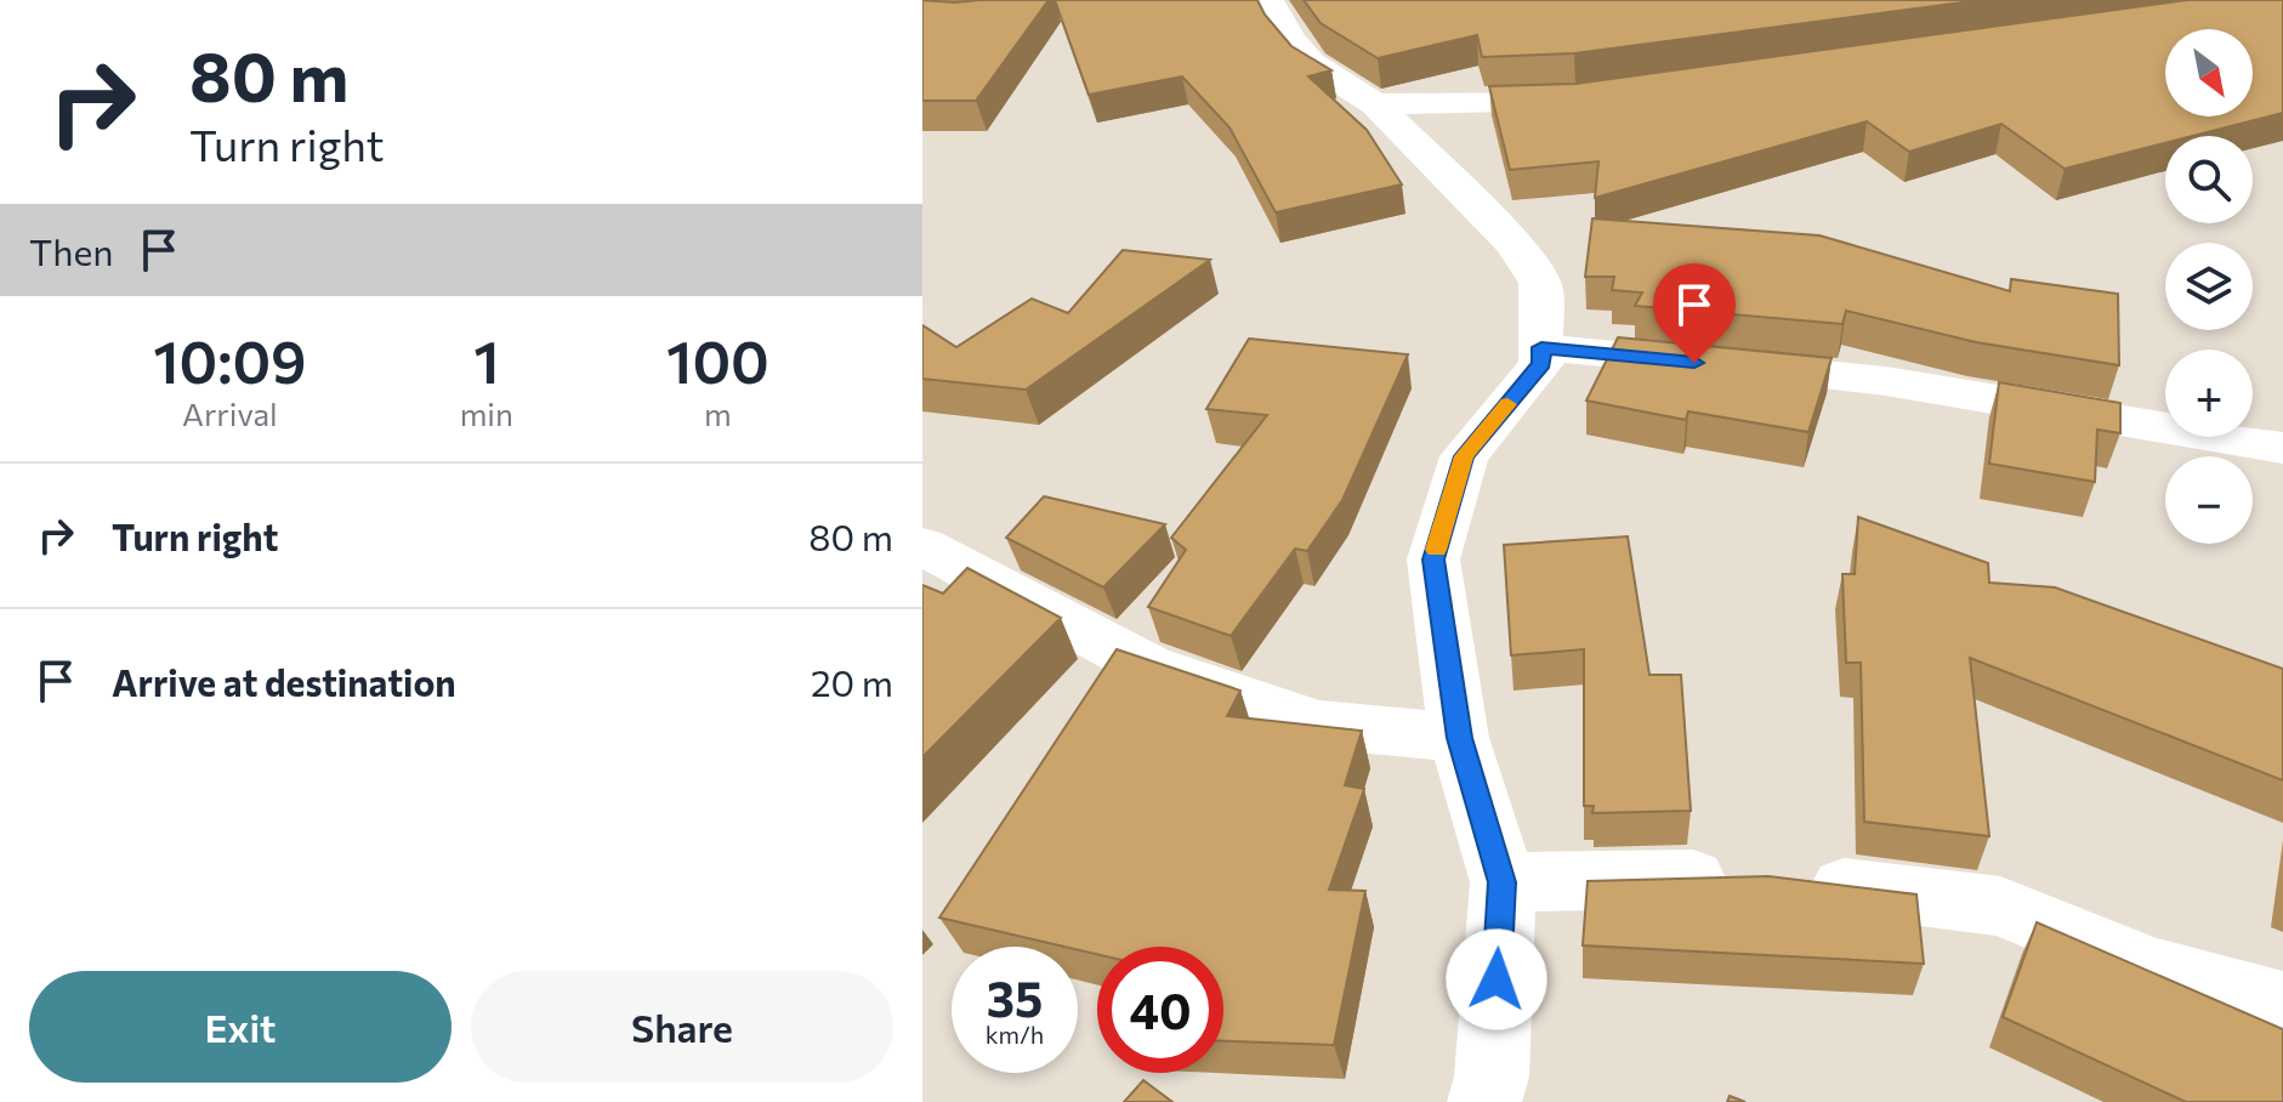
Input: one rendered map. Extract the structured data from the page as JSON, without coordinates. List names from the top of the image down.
{
  "north": "bottom right",
  "page": {
    "turn": ["80 m", "Turn right"],
    "map_buttons": ["+", "−"],
    "then": "Then",
    "eta": [
      "10:09",
      "Arrival",
      "1",
      "min",
      "100",
      "m"
    ],
    "list": [
      {
        "name": "Turn right",
        "value": "80 m"
      },
      {
        "name": "Arrive at destination",
        "value": "20 m"
      }
    ],
    "speed": "35 km/h",
    "limit": "40",
    "buttons": ["Exit", "Share"]
  }
}
